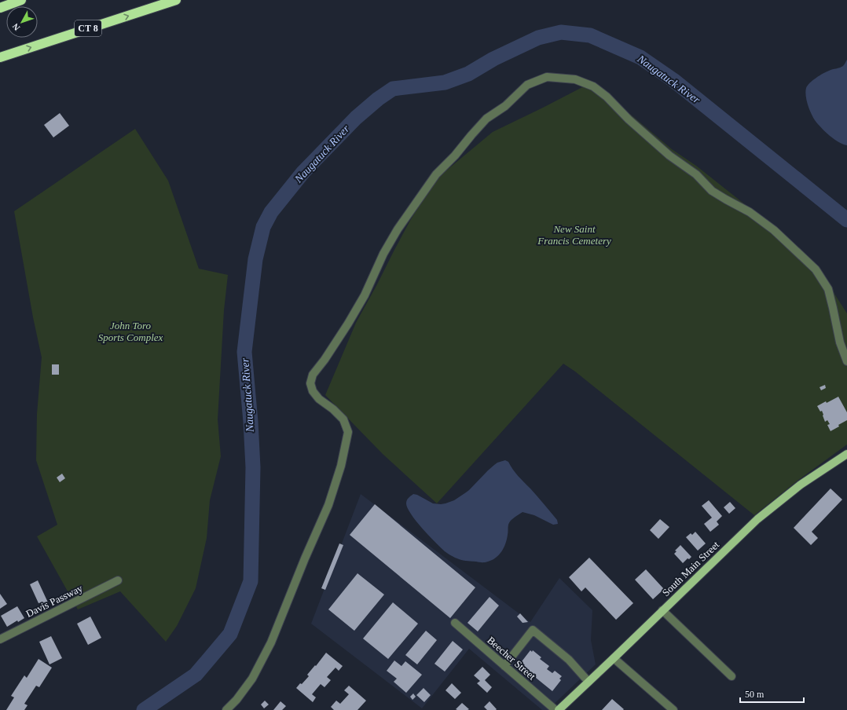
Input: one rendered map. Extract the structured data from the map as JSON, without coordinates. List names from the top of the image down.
{
  "streets": {
    "highway": ["CT 8"],
    "main road": ["South Main Street"],
    "street": ["Davis Passway", "Beecher Street"]
  },
  "water": ["Naugatuck River"],
  "parks": ["New Saint Francis Cemetery", "John Toro Sports Complex"],
  "scale_bar": "50 m",
  "north": "bottom left"
}
